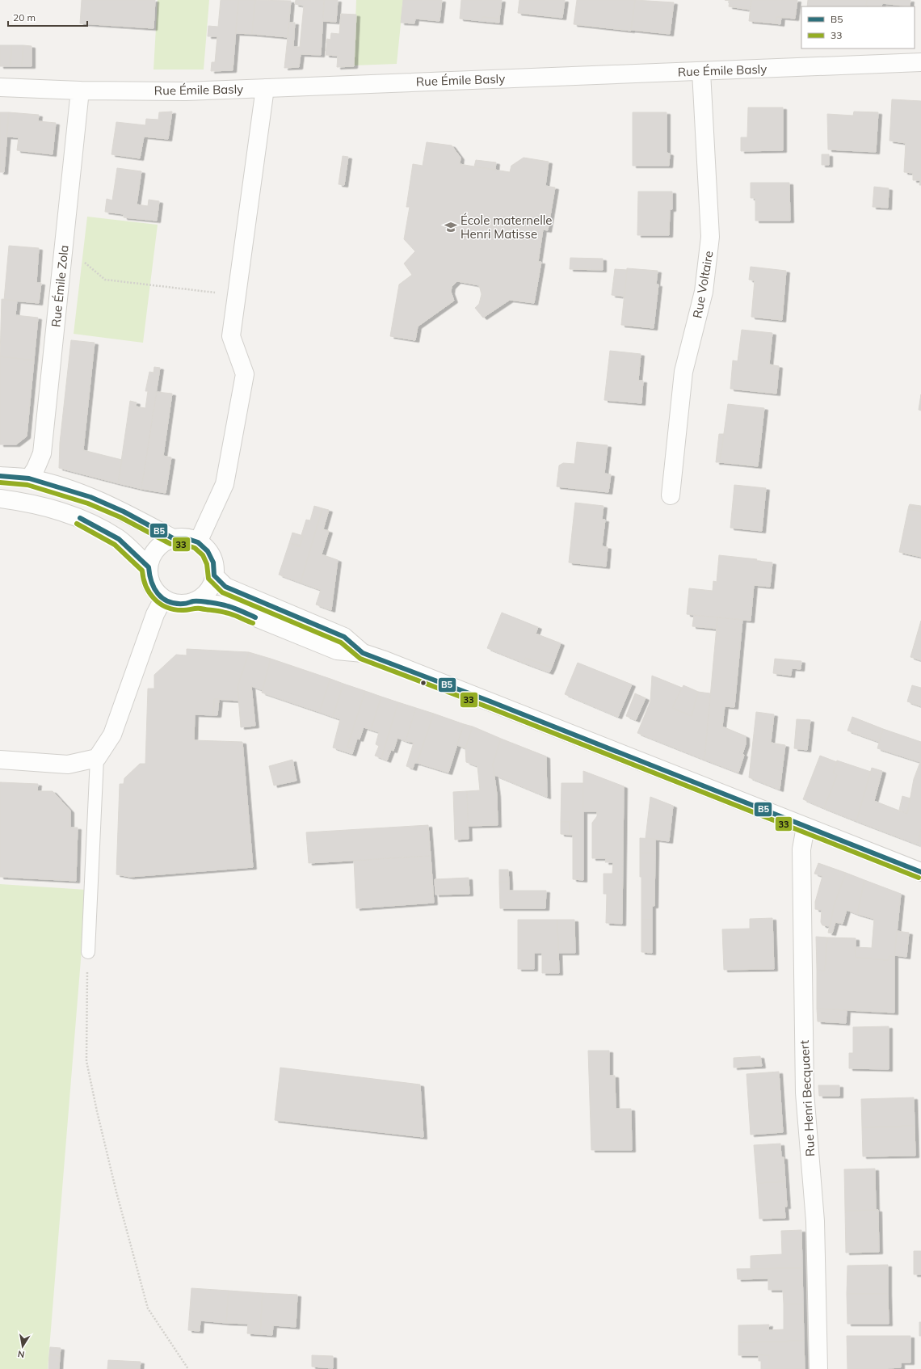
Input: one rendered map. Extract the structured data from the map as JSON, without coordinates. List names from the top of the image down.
{
  "streets": {
    "street": [
      "Rue Émile Basly",
      "Rue Voltaire",
      "Rue Émile Zola",
      "Rue Henri Becquaert"
    ]
  },
  "crossings": [
    ["Rue Émile Basly", "Rue Voltaire"],
    ["Rue Émile Basly", "Rue Émile Zola"]
  ],
  "places": {
    "school or university": ["École maternelle Henri Matisse"]
  },
  "lines": ["transit line B5", "transit line 33"],
  "legend": ["B5", "33"],
  "scale_bar": "20 m",
  "north": "bottom"
}
